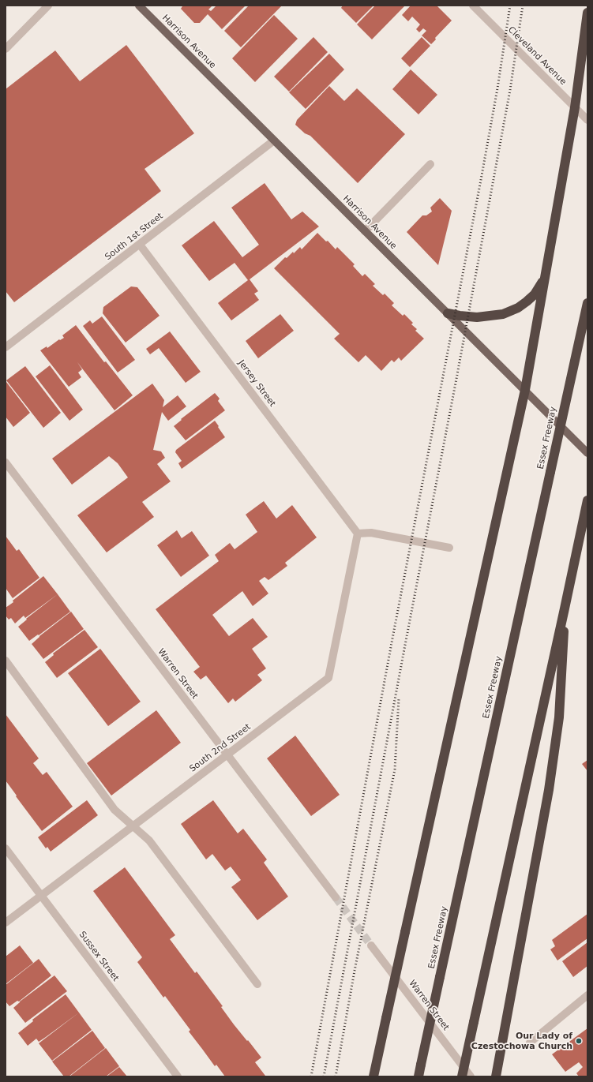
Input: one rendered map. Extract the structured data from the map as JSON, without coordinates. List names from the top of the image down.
{
  "streets": {
    "highway": ["Essex Freeway"],
    "main road": ["Harrison Avenue"],
    "street": [
      "Cleveland Avenue",
      "South 1st Street",
      "Jersey Street",
      "Warren Street",
      "South 2nd Street",
      "Sussex Street"
    ]
  },
  "crossings": [
    ["Harrison Avenue", "South 1st Street"],
    ["South 1st Street", "Jersey Street"],
    ["Jersey Street", "South 2nd Street"],
    ["Warren Street", "South 2nd Street"],
    ["South 2nd Street", "Sussex Street"]
  ],
  "places": ["Our Lady of Czestochowa Church"]
}
